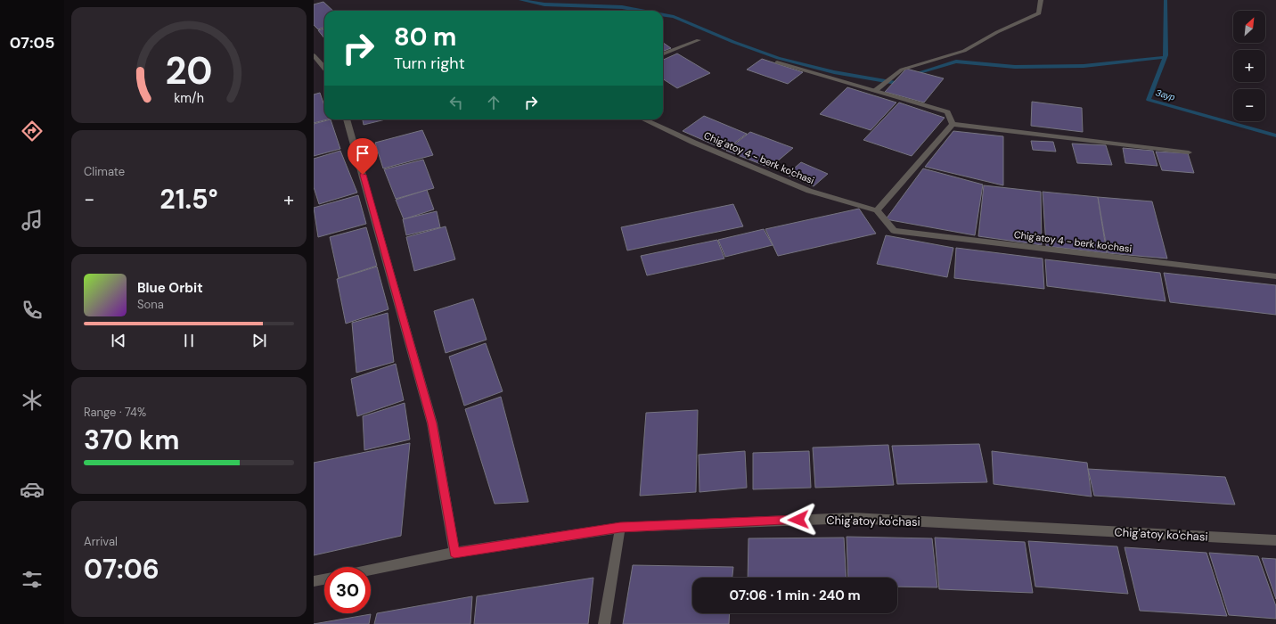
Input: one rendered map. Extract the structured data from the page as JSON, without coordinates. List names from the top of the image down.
{
  "streets": {
    "street": ["Chig'atoy 4 - berk ko'chasi", "Chig'atoy ko'chasi"]
  },
  "water": ["Заур"],
  "north": "top right",
  "page": {
    "tabs": "07:05",
    "map_buttons": ["+", "−"],
    "turn": ["80 m", "Turn right"],
    "tile": [
      "Climate",
      ["Range · 74%", "370 km"],
      ["Arrival", "07:06"]
    ],
    "heat": ["−", "21.5°", "+"],
    "song": ["Blue Orbit", "Sona"],
    "limit": "30",
    "trip": "07:06 · 1 min · 240 m",
    "gauge": ["20", "km/h"]
  }
}
